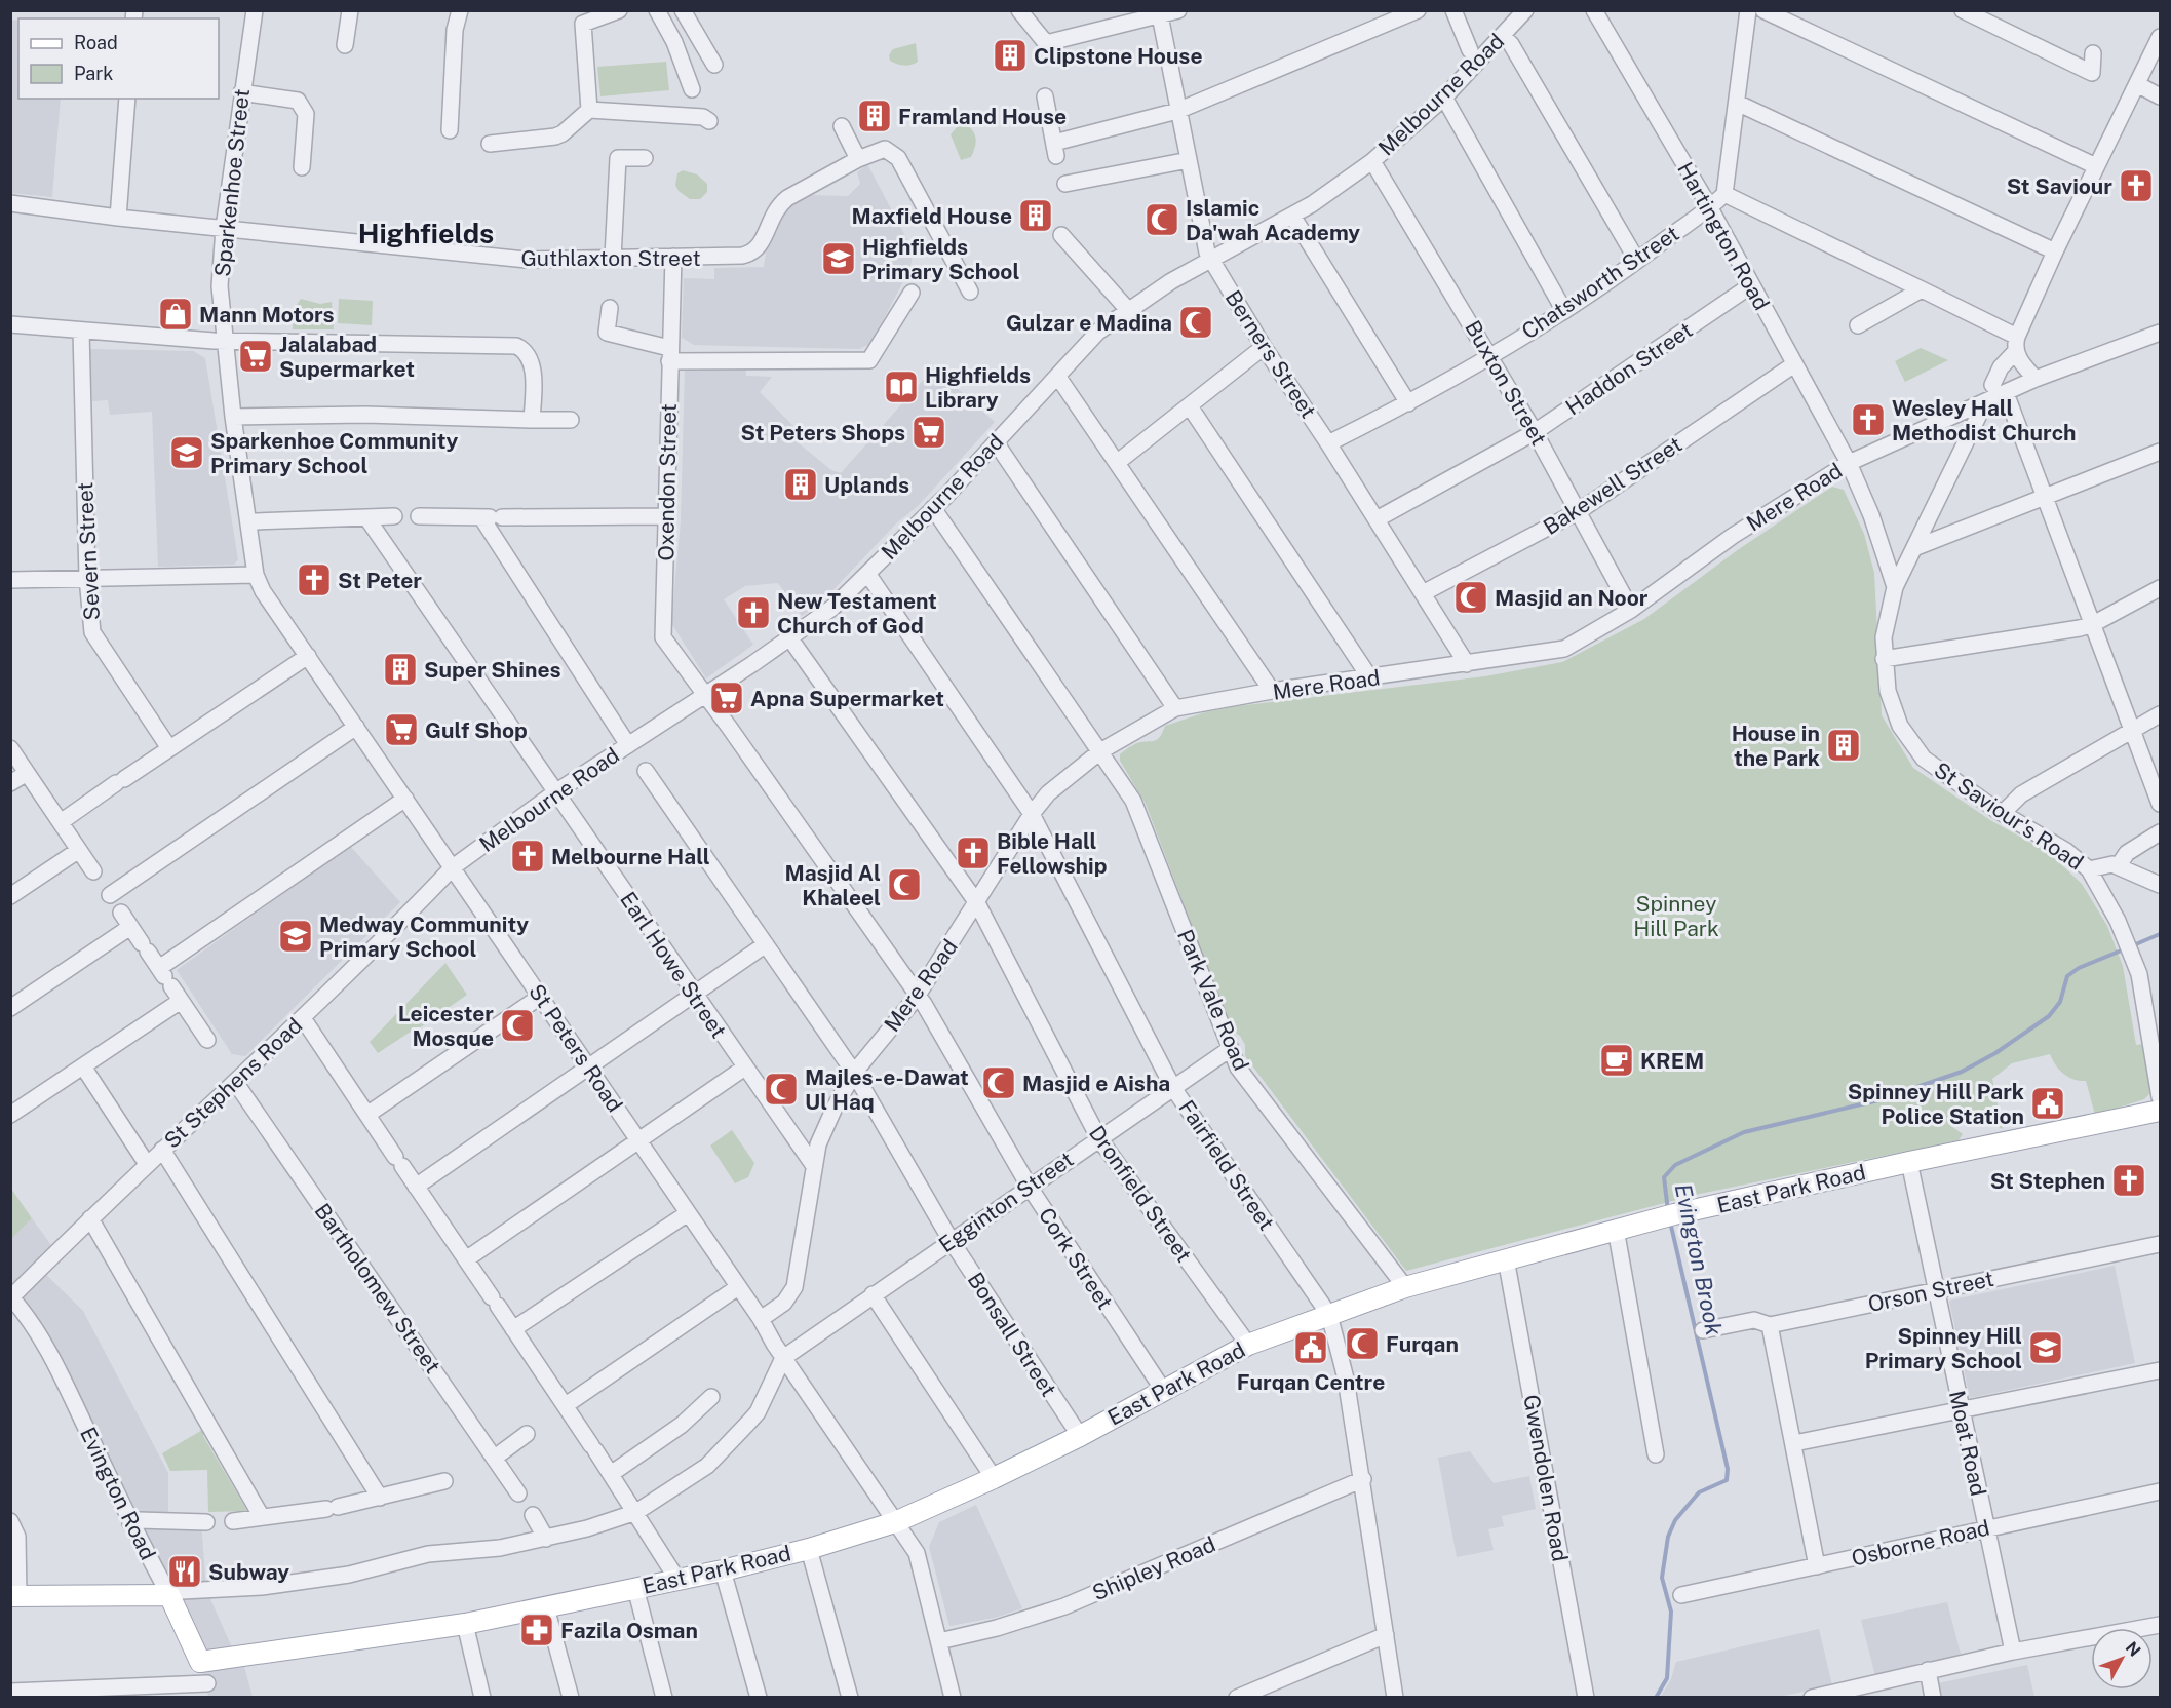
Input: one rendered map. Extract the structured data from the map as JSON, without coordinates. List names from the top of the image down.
{
  "streets": {
    "main road": ["East Park Road", "Evington Road"],
    "street": [
      "Melbourne Road",
      "Sparkenhoe Street",
      "Hartington Road",
      "Guthlaxton Street",
      "Chatsworth Street",
      "Berners Street",
      "Haddon Street",
      "Buxton Street",
      "Oxendon Street",
      "Bakewell Street",
      "Mere Road",
      "Severn Street",
      "St Saviour's Road",
      "Earl Howe Street",
      "Park Vale Road",
      "St Peters Road",
      "St Stephens Road",
      "Fairfield Street",
      "Dronfield Street",
      "Egginton Street",
      "Cork Street",
      "Bartholomew Street",
      "Orson Street",
      "Bonsall Street",
      "Moat Road",
      "Gwendolen Road",
      "Osborne Road",
      "Shipley Road"
    ]
  },
  "crossings": [
    ["Melbourne Road", "Berners Street"],
    ["Melbourne Road", "Buxton Street"],
    ["Melbourne Road", "Oxendon Street"],
    ["Melbourne Road", "Earl Howe Street"],
    ["Melbourne Road", "Park Vale Road"],
    ["Melbourne Road", "St Peters Road"],
    ["Melbourne Road", "St Stephens Road"],
    ["Melbourne Road", "Fairfield Street"],
    ["Melbourne Road", "Dronfield Street"],
    ["Sparkenhoe Street", "Guthlaxton Street"],
    ["Sparkenhoe Street", "St Peters Road"],
    ["Hartington Road", "Chatsworth Street"],
    ["Hartington Road", "Haddon Street"],
    ["Hartington Road", "Bakewell Street"],
    ["Hartington Road", "Mere Road"],
    ["Hartington Road", "St Saviour's Road"],
    ["Guthlaxton Street", "Oxendon Street"],
    ["Chatsworth Street", "Berners Street"],
    ["Chatsworth Street", "Buxton Street"],
    ["Berners Street", "Haddon Street"],
    ["Berners Street", "Bakewell Street"],
    ["Berners Street", "Mere Road"],
    ["Haddon Street", "Buxton Street"],
    ["Buxton Street", "Bakewell Street"],
    ["Buxton Street", "Mere Road"],
    ["Oxendon Street", "Mere Road"],
    ["Oxendon Street", "Cork Street"],
    ["Mere Road", "St Saviour's Road"],
    ["Mere Road", "Earl Howe Street"],
    ["Mere Road", "Park Vale Road"],
    ["Mere Road", "St Peters Road"],
    ["Mere Road", "Fairfield Street"],
    ["Mere Road", "Dronfield Street"],
    ["Mere Road", "Cork Street"],
    ["Mere Road", "Bonsall Street"],
    ["Park Vale Road", "East Park Road"],
    ["Park Vale Road", "Egginton Street"],
    ["St Peters Road", "St Stephens Road"],
    ["St Peters Road", "East Park Road"],
    ["St Peters Road", "Egginton Street"],
    ["St Peters Road", "Shipley Road"],
    ["St Stephens Road", "Bartholomew Street"],
    ["St Stephens Road", "Evington Road"],
    ["Fairfield Street", "East Park Road"],
    ["Fairfield Street", "Egginton Street"],
    ["East Park Road", "Dronfield Street"],
    ["East Park Road", "Cork Street"],
    ["East Park Road", "Bonsall Street"],
    ["East Park Road", "Moat Road"],
    ["East Park Road", "Gwendolen Road"],
    ["East Park Road", "Evington Road"],
    ["Dronfield Street", "Egginton Street"],
    ["Egginton Street", "Cork Street"],
    ["Egginton Street", "Bonsall Street"],
    ["Orson Street", "Moat Road"],
    ["Moat Road", "Osborne Road"]
  ],
  "districts": ["Highfields"],
  "water": ["Evington Brook"],
  "parks": ["Spinney Hill Park"],
  "places": {
    "building": [
      "Clipstone House",
      "Framland House",
      "Maxfield House",
      "Uplands",
      "Super Shines",
      "House in the Park"
    ],
    "church": [
      "St Saviour",
      "Wesley Hall Methodist Church",
      "St Peter",
      "New Testament Church of God",
      "Bible Hall Fellowship",
      "Melbourne Hall",
      "St Stephen"
    ],
    "mosque": [
      "Islamic Da'wah Academy",
      "Gulzar e Madina",
      "Masjid an Noor",
      "Masjid Al Khaleel",
      "Leicester Mosque",
      "Masjid e Aisha",
      "Majles-e-Dawat Ul Haq",
      "Furqan"
    ],
    "school or university": [
      "Highfields Primary School",
      "Sparkenhoe Community Primary School",
      "Medway Community Primary School",
      "Spinney Hill Primary School"
    ],
    "shop": ["Mann Motors"],
    "supermarket": [
      "Jalalabad Supermarket",
      "St Peters Shops",
      "Apna Supermarket",
      "Gulf Shop"
    ],
    "library": ["Highfields Library"],
    "cafe": ["KREM"],
    "public building": ["Spinney Hill Park Police Station", "Furqan Centre"],
    "restaurant": ["Subway"],
    "pharmacy": ["Fazila Osman"]
  },
  "legend": ["Road", "Park"],
  "north": "top right"
}
